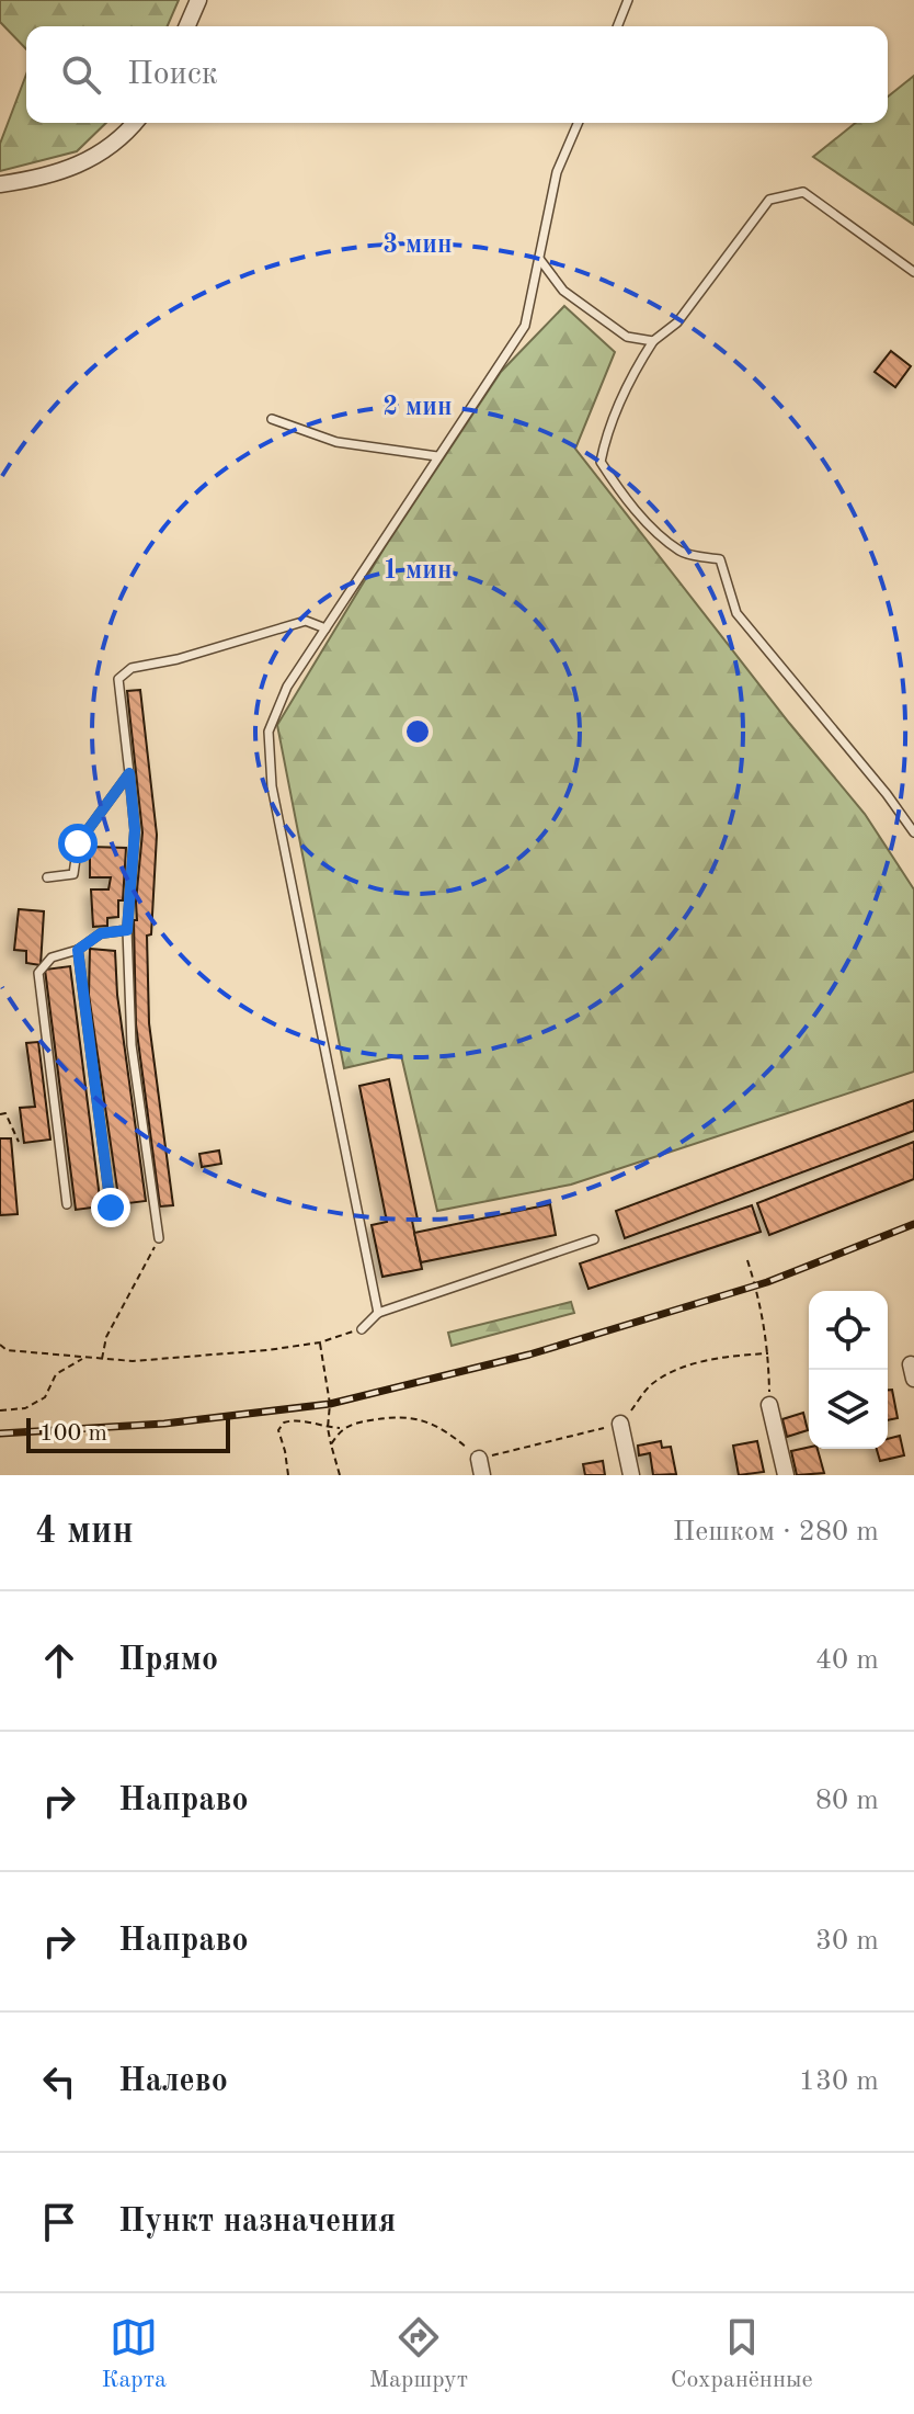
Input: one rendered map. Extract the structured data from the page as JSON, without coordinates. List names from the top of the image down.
{
  "scale_bar": "100 m",
  "page": {
    "search": "Поиск",
    "scale": "100 m",
    "heading": ["4 мин", "Пешком · 280 m"],
    "list": [
      ["Прямо", "40 m"],
      ["Направо", "80 m"],
      ["Направо", "30 m"],
      ["Налево", "130 m"],
      "Пункт назначения"
    ],
    "nav": ["Карта", "Маршрут", "Сохранённые"]
  },
  "rings": ["3 мин", "2 мин", "1 мин"]
}
